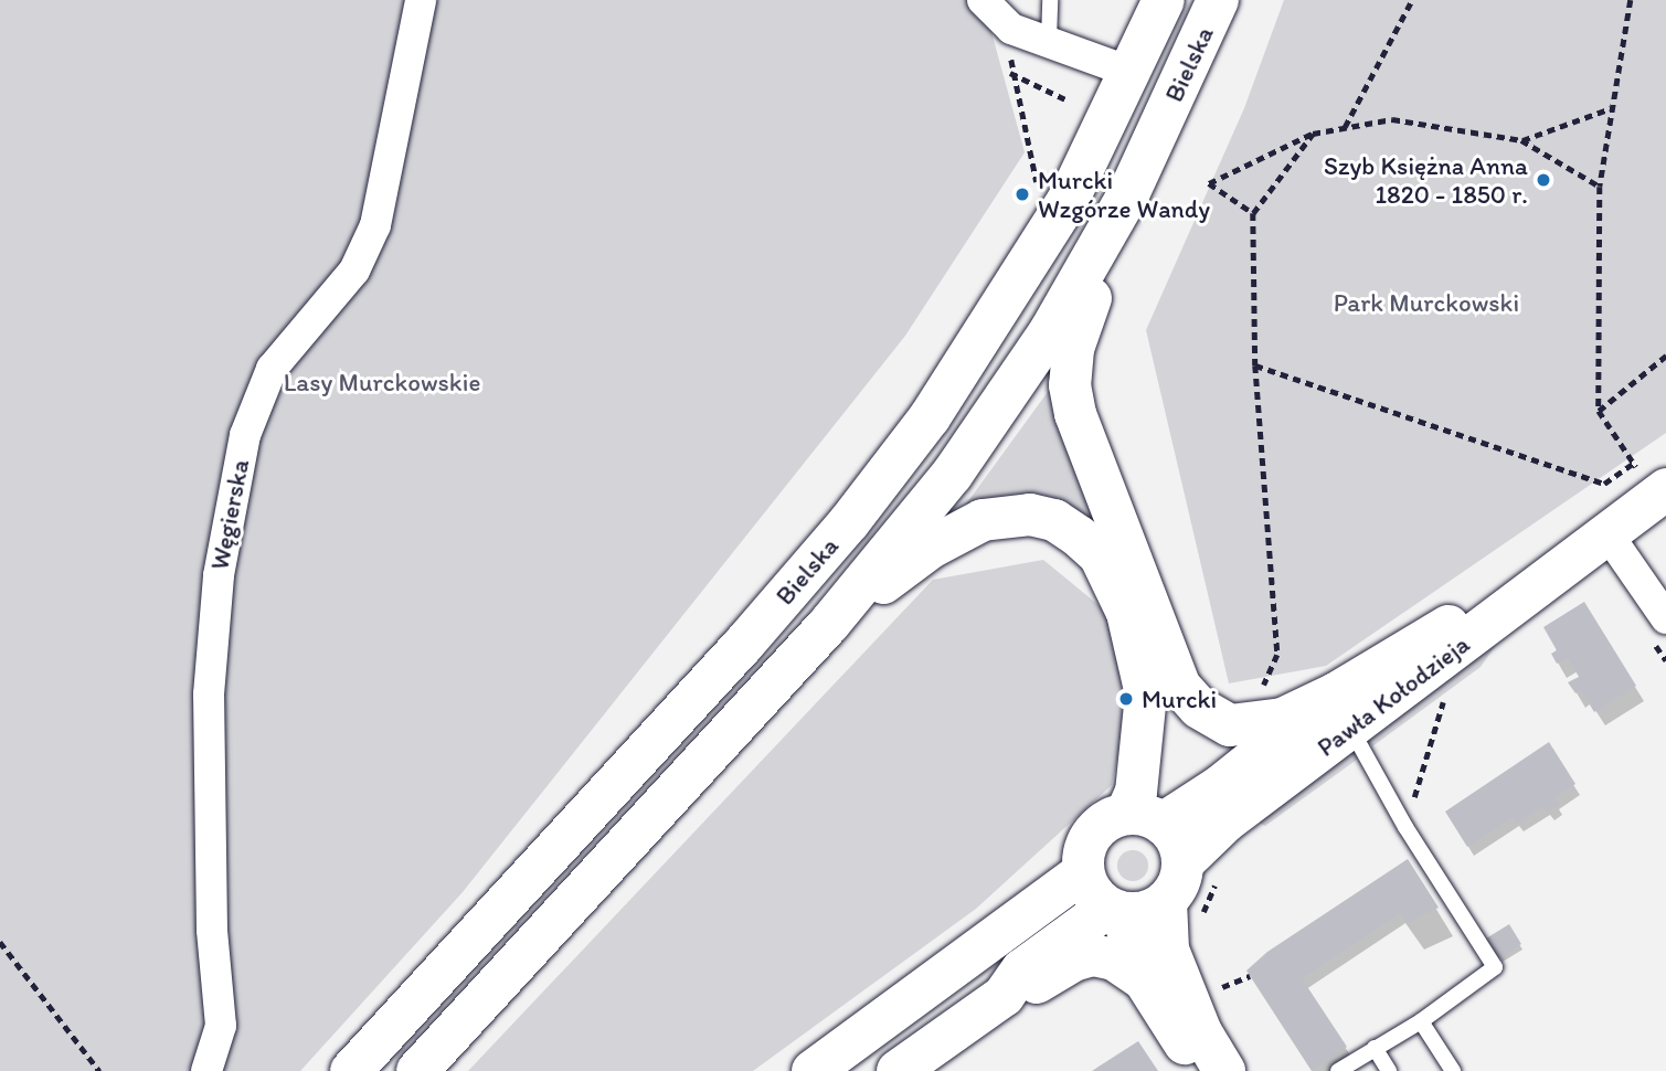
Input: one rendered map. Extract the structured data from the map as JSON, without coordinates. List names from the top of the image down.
{
  "streets": {
    "main road": ["Bielska", "Pawła Kołodzieja"],
    "street": ["Węgierska"]
  },
  "parks": ["Park Murckowski", "Lasy Murckowskie"],
  "places": ["Szyb Księżna Anna 1820 - 1850 r.", "Murcki Wzgórze Wandy", "Murcki"]
}
